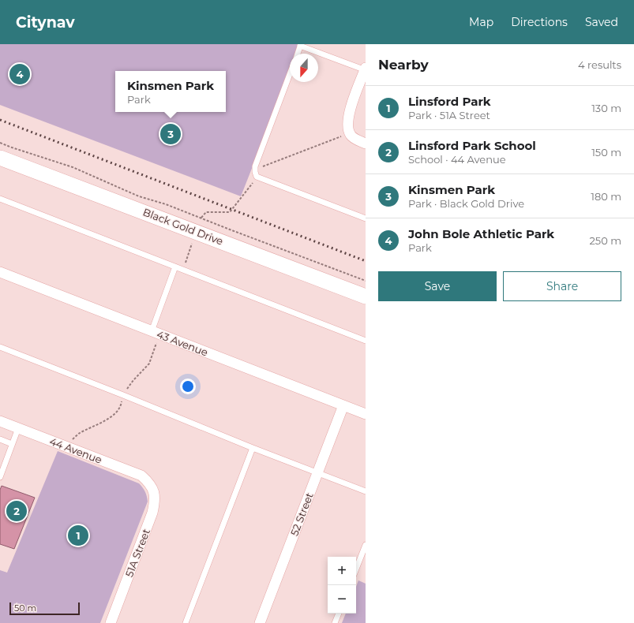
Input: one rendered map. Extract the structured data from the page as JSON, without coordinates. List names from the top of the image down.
{
  "streets": {
    "main road": ["Black Gold Drive"],
    "street": [
      "43 Avenue",
      "44 Avenue",
      "52 Street",
      "51A Street"
    ]
  },
  "crossings": [
    ["43 Avenue", "52 Street"],
    ["44 Avenue", "51A Street"]
  ],
  "scale_bar": "50 m",
  "north": "bottom",
  "page": {
    "header": "Citynav",
    "nav": ["Map", "Directions", "Saved"],
    "heading": ["Nearby", "4 results"],
    "pins": [
      "4",
      "3",
      "2",
      "1"
    ],
    "popup": ["Kinsmen Park", "Park"],
    "list": [
      {
        "mark": "1",
        "name": "Linsford Park",
        "note": "Park · 51A Street",
        "value": "130 m"
      },
      {
        "mark": "2",
        "name": "Linsford Park School",
        "note": "School · 44 Avenue",
        "value": "150 m"
      },
      {
        "mark": "3",
        "name": "Kinsmen Park",
        "note": "Park · Black Gold Drive",
        "value": "180 m"
      },
      {
        "mark": "4",
        "name": "John Bole Athletic Park",
        "note": "Park",
        "value": "250 m"
      }
    ],
    "buttons": ["Save", "Share"],
    "map_buttons": ["+", "−"],
    "scale": "50 m"
  }
}
